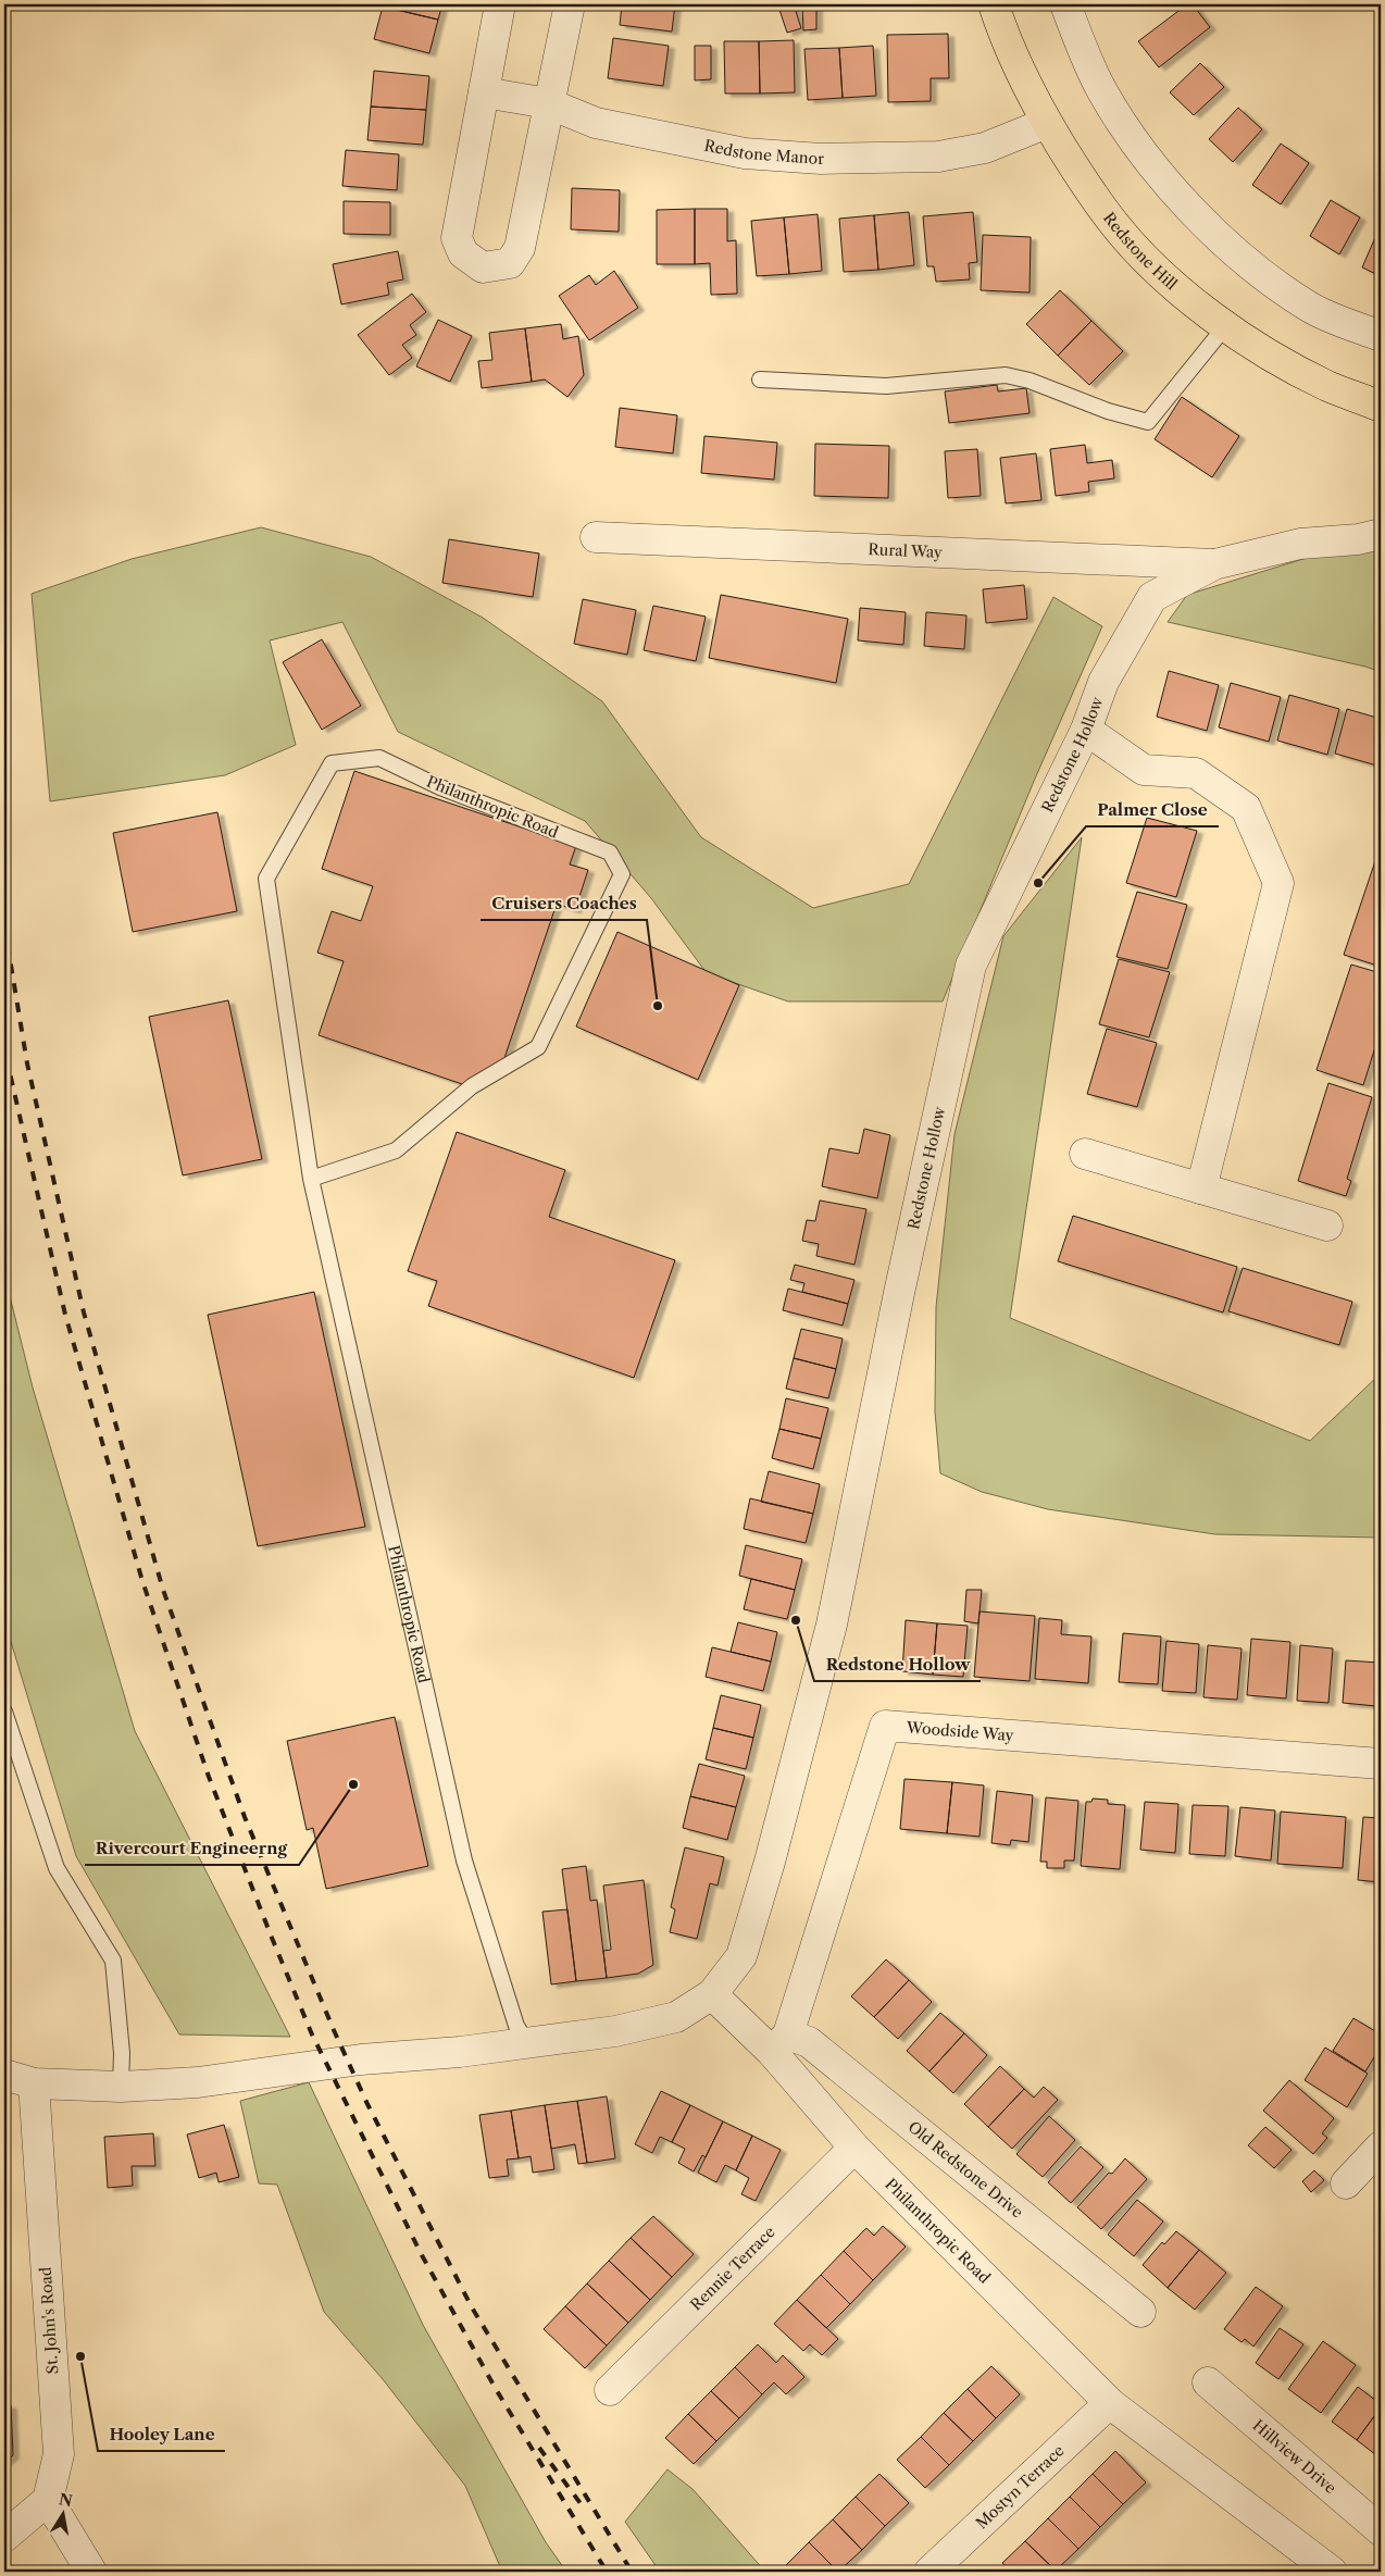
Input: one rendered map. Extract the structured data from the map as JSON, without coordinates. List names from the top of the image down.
{
  "streets": {
    "main road": ["Redstone Hill"],
    "street": [
      "Redstone Manor",
      "Rural Way",
      "Redstone Hollow",
      "Philanthropic Road",
      "Woodside Way",
      "Old Redstone Drive",
      "Rennie Terrace",
      "St. John's Road",
      "Hillview Drive",
      "Mostyn Terrace"
    ]
  },
  "crossings": [
    ["Redstone Manor", "Redstone Hill"],
    ["Rural Way", "Redstone Hollow"],
    ["Redstone Hollow", "Philanthropic Road"],
    ["Philanthropic Road", "Woodside Way"],
    ["Philanthropic Road", "Old Redstone Drive"],
    ["Philanthropic Road", "Rennie Terrace"],
    ["Philanthropic Road", "Mostyn Terrace"],
    ["Woodside Way", "Old Redstone Drive"]
  ],
  "places": [
    "Palmer Close",
    "Cruisers Coaches",
    "Redstone Hollow",
    "Rivercourt Engineerng",
    "Hooley Lane"
  ],
  "north": "top"
}
